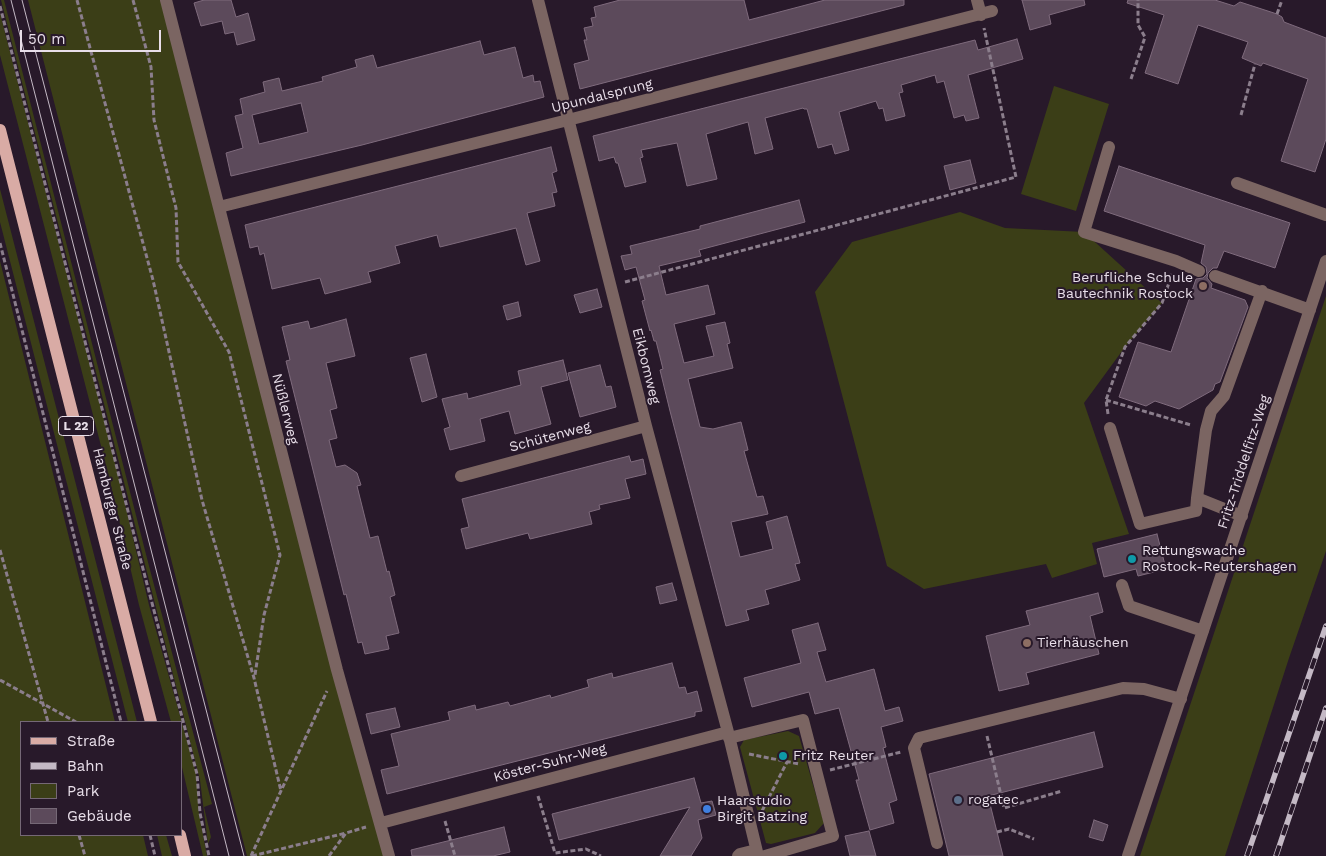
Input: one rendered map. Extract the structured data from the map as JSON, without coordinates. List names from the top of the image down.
{
  "streets": {
    "main road": ["L 22", "Hamburger Straße"],
    "street": [
      "Upundalsprung",
      "Eikbomweg",
      "Nüßlerweg",
      "Schütenweg",
      "Fritz-Triddelfitz-Weg",
      "Köster-Suhr-Weg"
    ]
  },
  "crossings": [
    ["Upundalsprung", "Eikbomweg"],
    ["Upundalsprung", "Nüßlerweg"],
    ["Eikbomweg", "Schütenweg"],
    ["Eikbomweg", "Köster-Suhr-Weg"],
    ["Nüßlerweg", "Köster-Suhr-Weg"]
  ],
  "places": [
    "Berufliche Schule Bautechnik Rostock",
    "Rettungswache Rostock-Reutershagen",
    "Tierhäuschen",
    "Fritz Reuter",
    "rogatec",
    "Haarstudio Birgit Batzing"
  ],
  "legend": [
    "Straße",
    "Bahn",
    "Park",
    "Gebäude"
  ],
  "scale_bar": "50 m"
}
